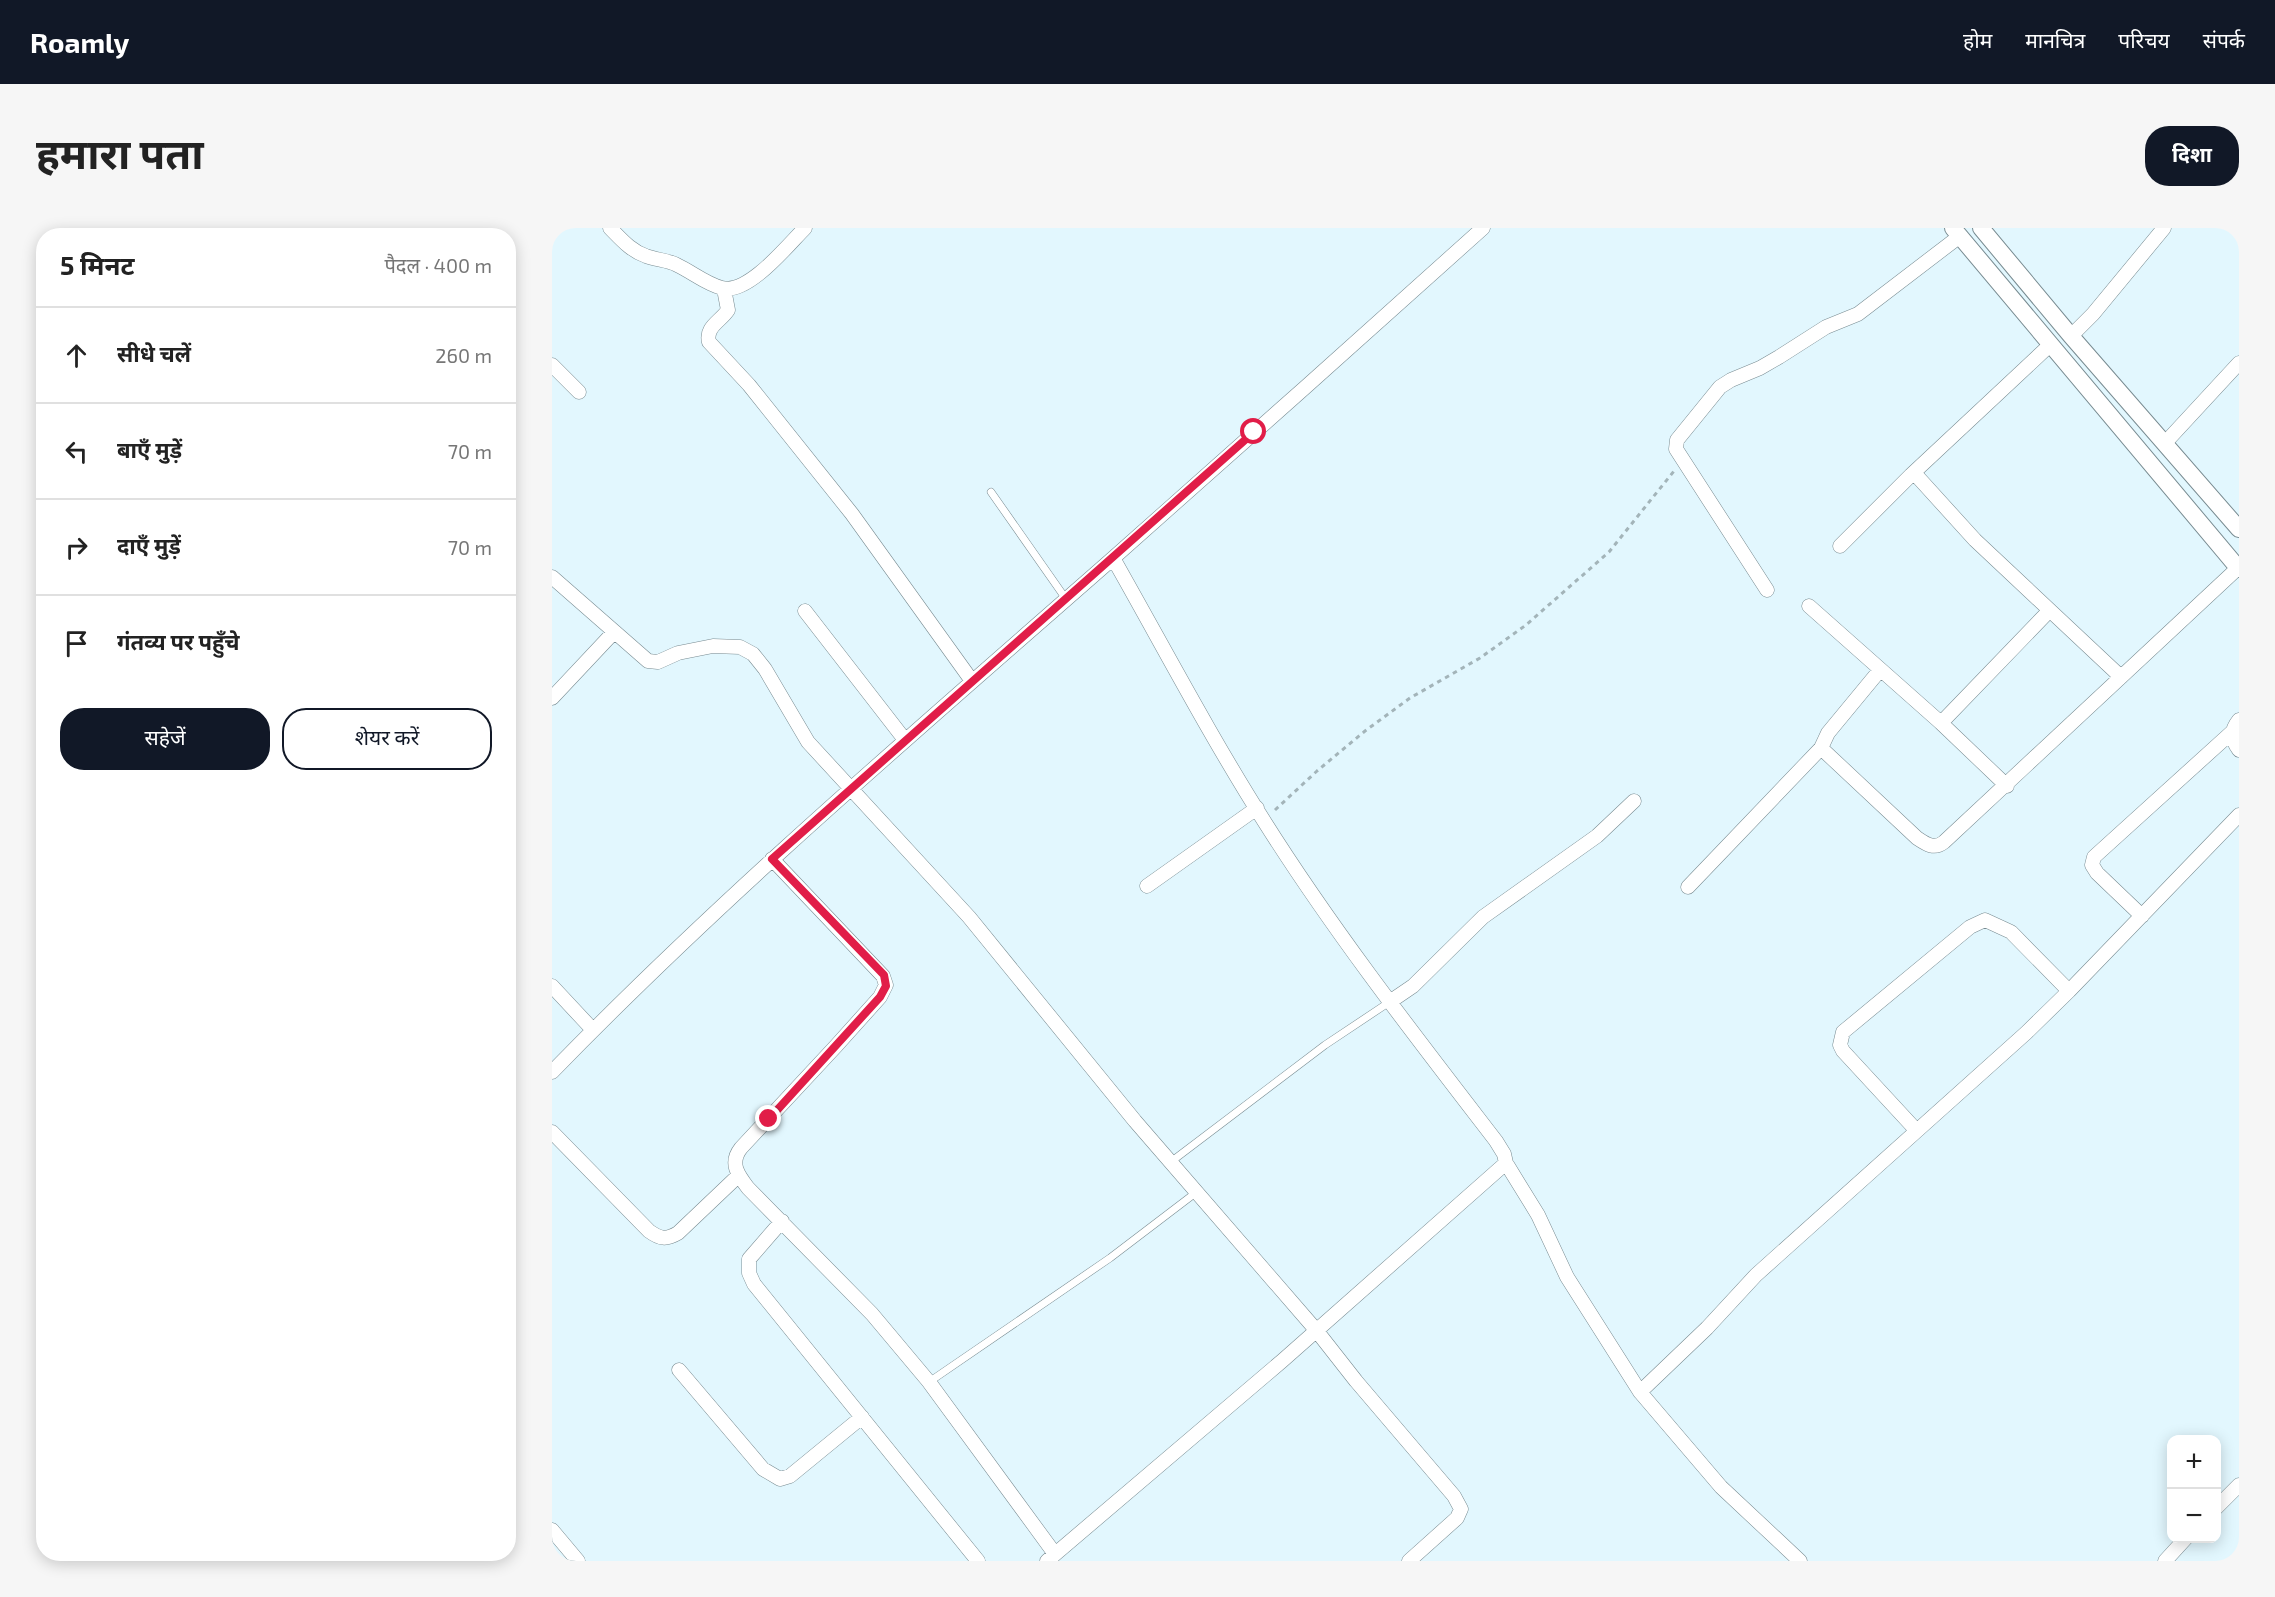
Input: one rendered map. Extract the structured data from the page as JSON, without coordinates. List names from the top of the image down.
{
  "page": {
    "header": "Roamly",
    "nav": [
      "होम",
      "मानचित्र",
      "परिचय",
      "संपर्क"
    ],
    "buttons": [
      "दिशा",
      ["सहेजें", "शेयर करें"]
    ],
    "title": "हमारा पता",
    "heading": ["5 मिनट", "पैदल · 400 m"],
    "list": [
      ["सीधे चलें", "260 m"],
      ["बाएँ मुड़ें", "70 m"],
      ["दाएँ मुड़ें", "70 m"],
      "गंतव्य पर पहुँचे"
    ],
    "map_buttons": ["+", "−"]
  }
}
